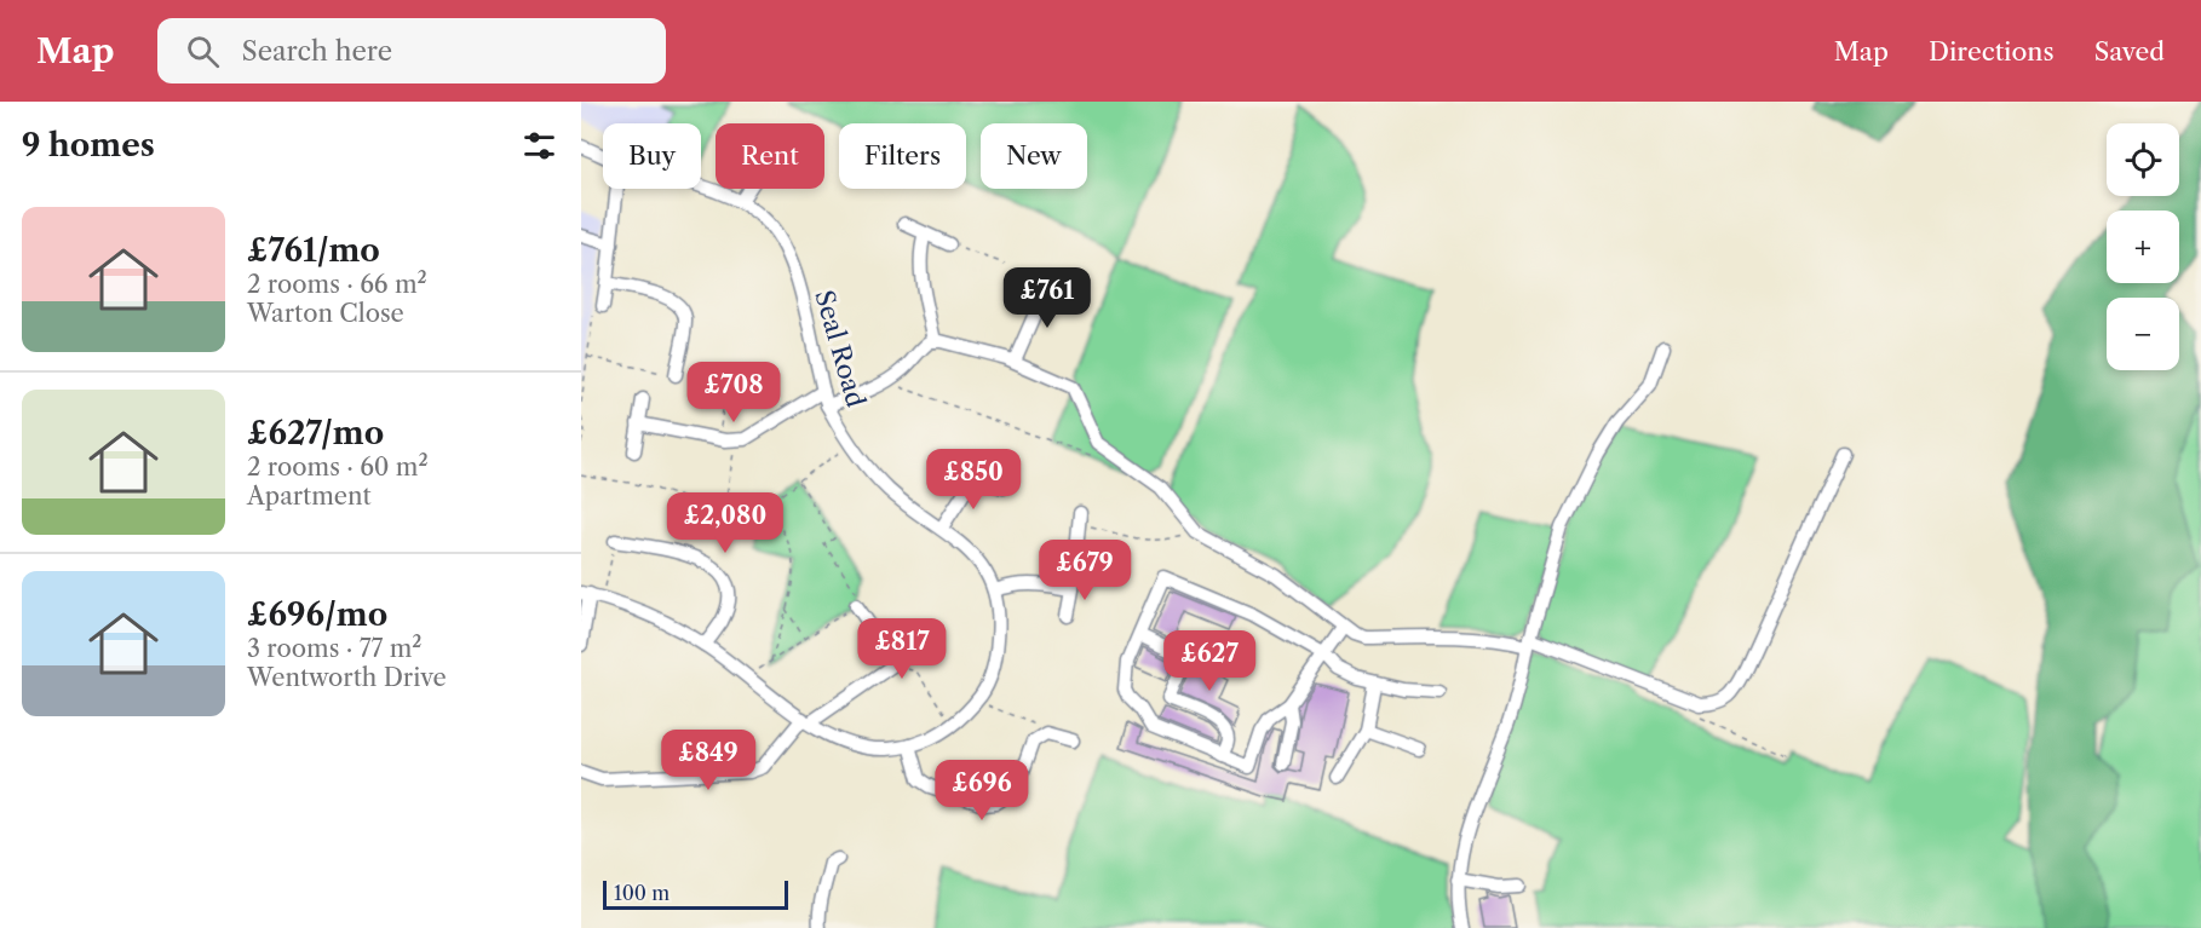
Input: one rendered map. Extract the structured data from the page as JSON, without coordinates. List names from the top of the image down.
{
  "streets": {
    "street": ["Seal Road"]
  },
  "scale_bar": "100 m",
  "page": {
    "header": "Map",
    "search": "Search here",
    "nav": ["Map", "Directions", "Saved"],
    "heading": "9 homes",
    "map_buttons": ["+", "−"],
    "chip": [
      "Buy",
      "Rent",
      "Filters",
      "New"
    ],
    "list": [
      {
        "name": "£761/mo",
        "note": "2 rooms · 66 m² · Warton Close"
      },
      {
        "name": "£627/mo",
        "note": "2 rooms · 60 m² · Apartment"
      },
      {
        "name": "£696/mo",
        "note": "3 rooms · 77 m² · Wentworth Drive"
      }
    ],
    "price": [
      "£761",
      "£708",
      "£850",
      "£2,080",
      "£679",
      "£817",
      "£627",
      "£849",
      "£696"
    ],
    "scale": "100 m"
  }
}
